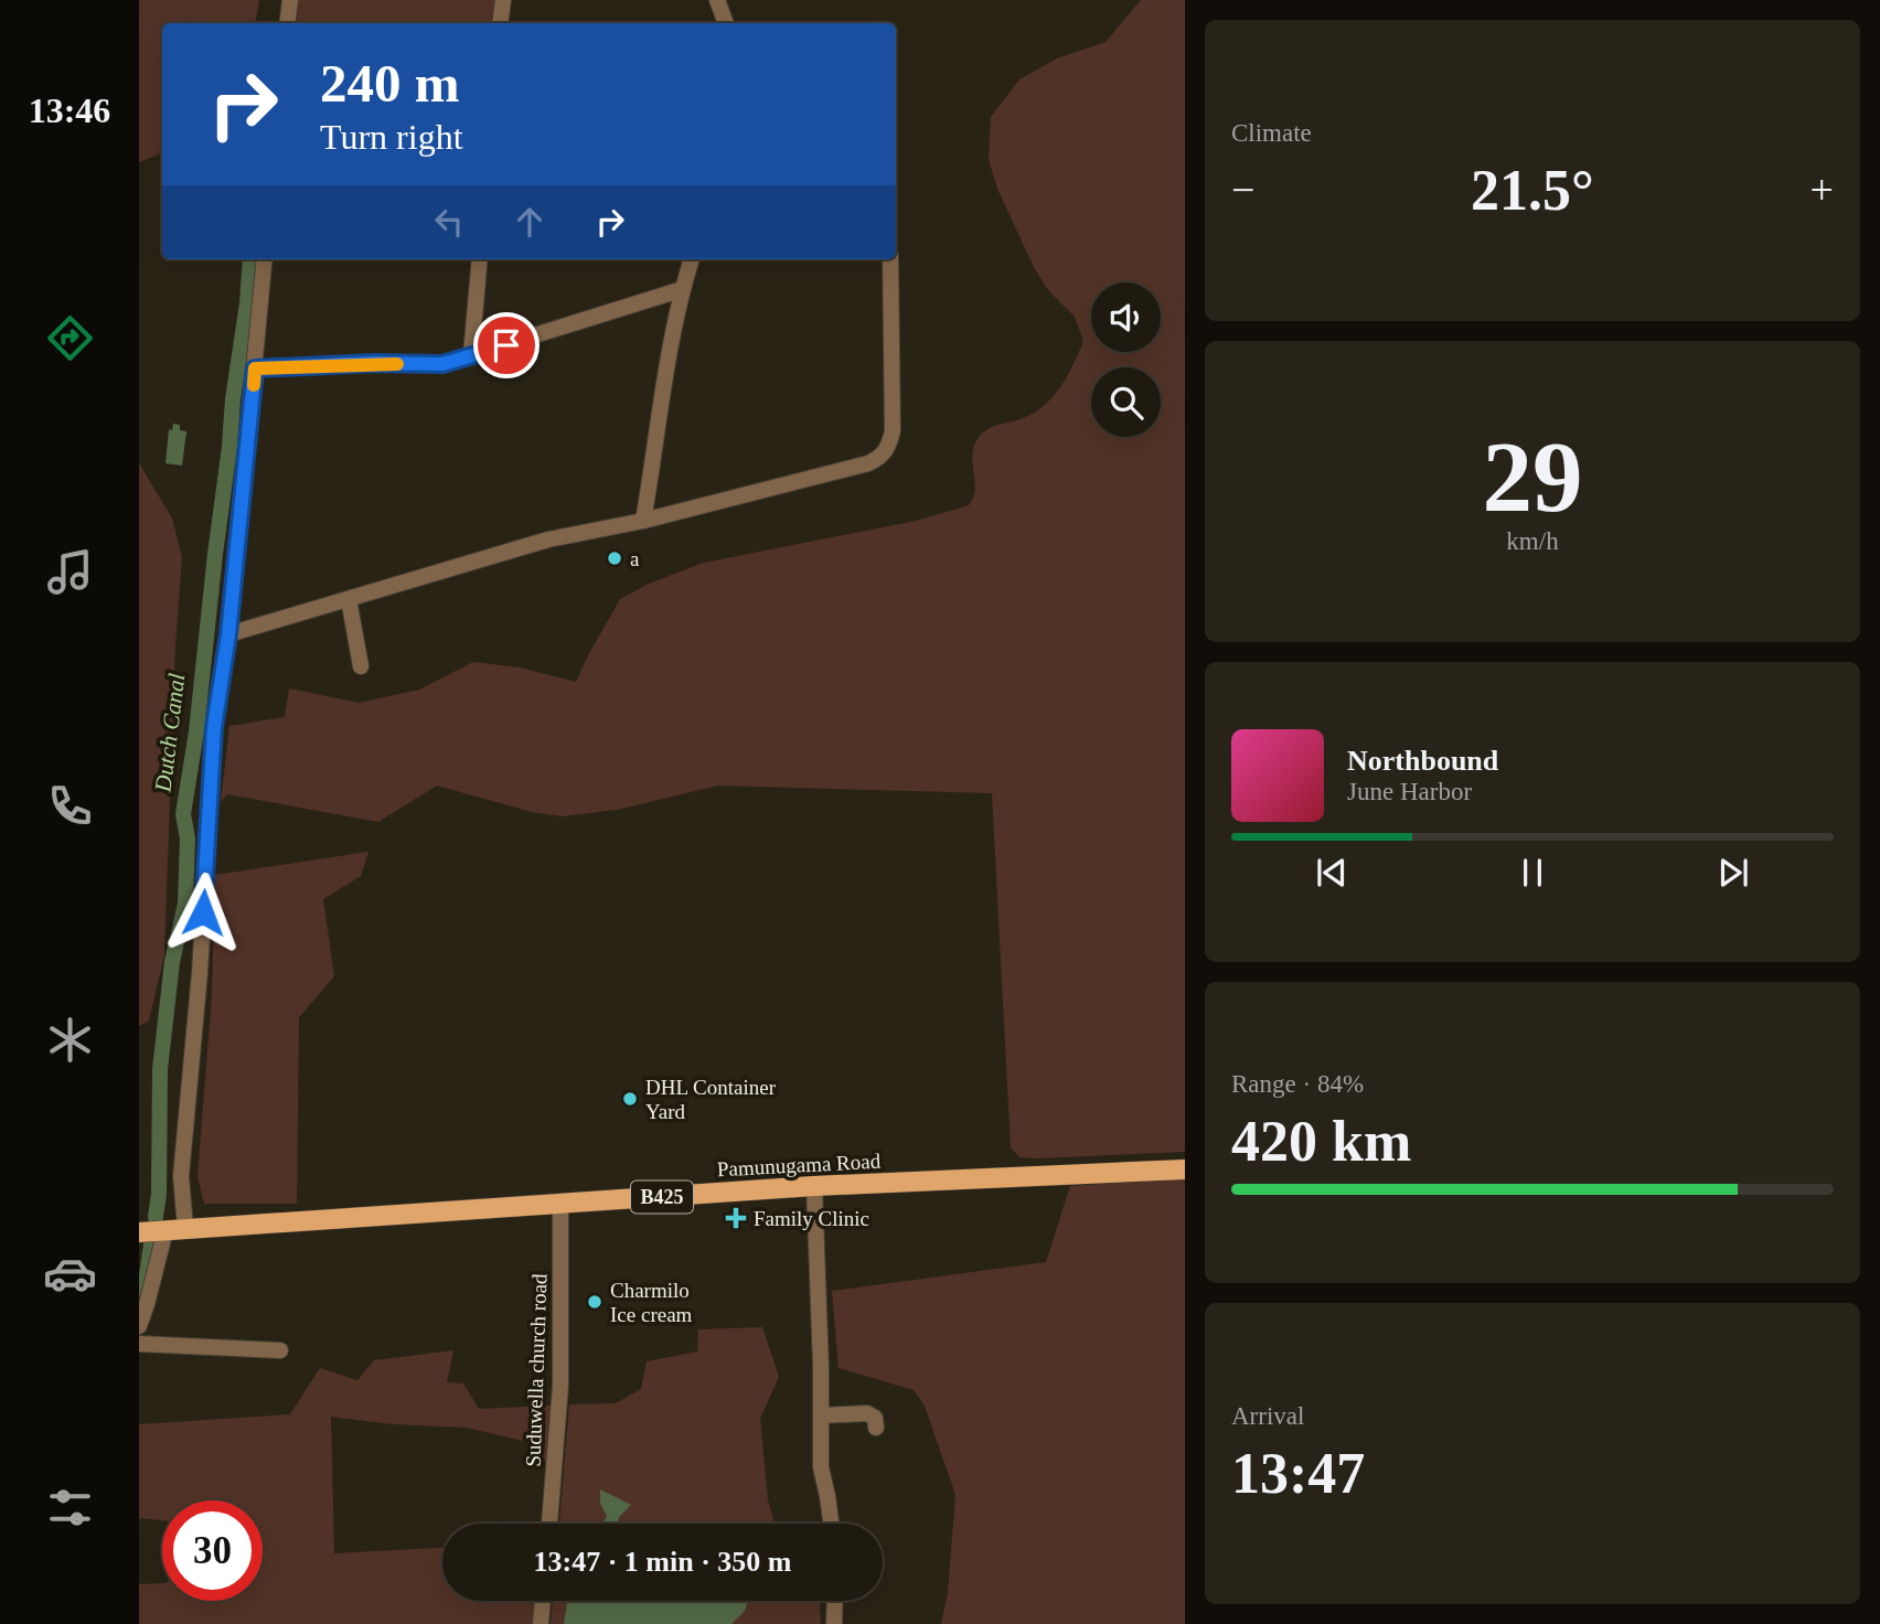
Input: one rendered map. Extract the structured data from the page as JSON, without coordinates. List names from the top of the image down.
{
  "streets": {
    "main road": ["Pamunugama Road", "B425"],
    "street": ["Suduwella church road"]
  },
  "crossings": [
    ["Pamunugama Road", "Suduwella church road"]
  ],
  "water": ["Dutch Canal"],
  "places": {
    "other": ["a", "DHL Container Yard", "Charmilo Ice cream"],
    "health": ["Family Clinic"]
  },
  "page": {
    "tabs": "13:46",
    "tile": [
      "Climate",
      ["29", "km/h"],
      ["Range · 84%", "420 km"],
      ["Arrival", "13:47"]
    ],
    "turn": ["240 m", "Turn right"],
    "heat": ["−", "21.5°", "+"],
    "song": ["Northbound", "June Harbor"],
    "limit": "30",
    "trip": "13:47 · 1 min · 350 m"
  }
}
